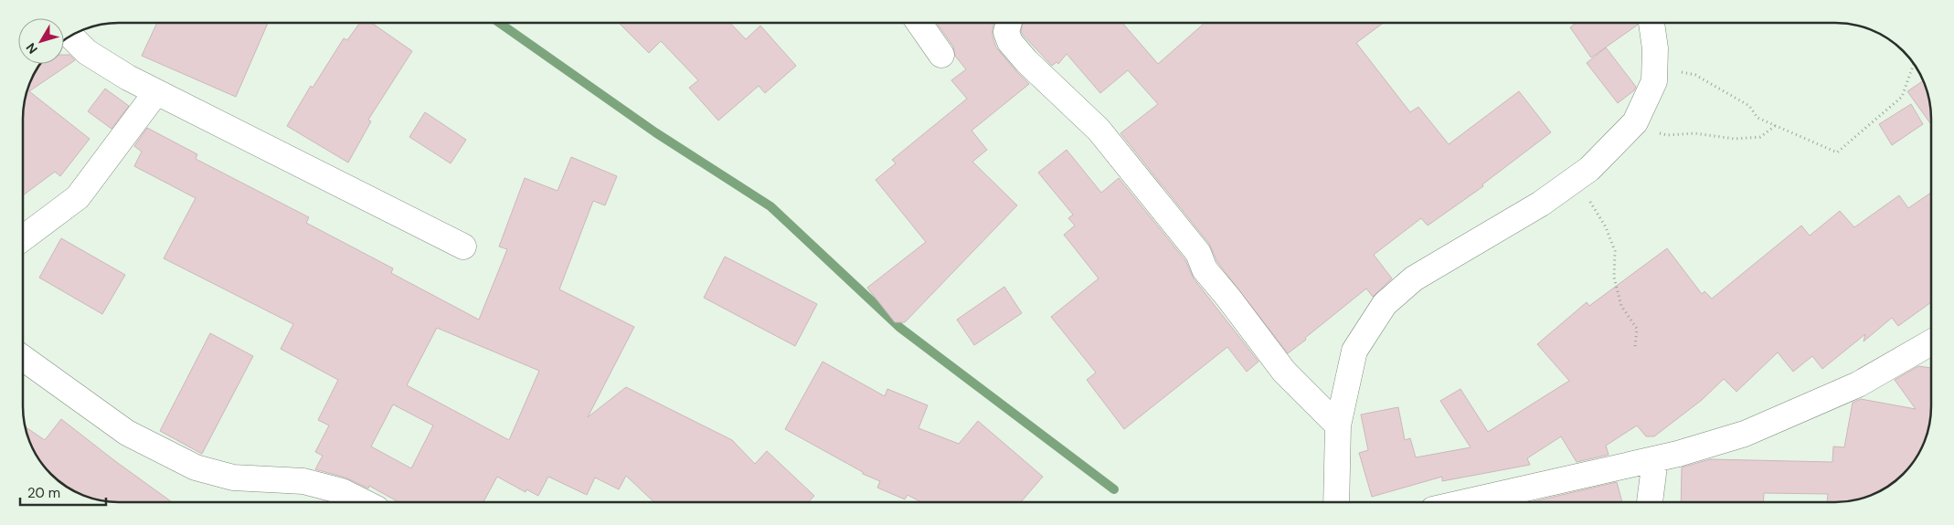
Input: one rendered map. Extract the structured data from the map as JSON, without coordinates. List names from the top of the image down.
{
  "scale_bar": "20 m",
  "north": "bottom left"
}
